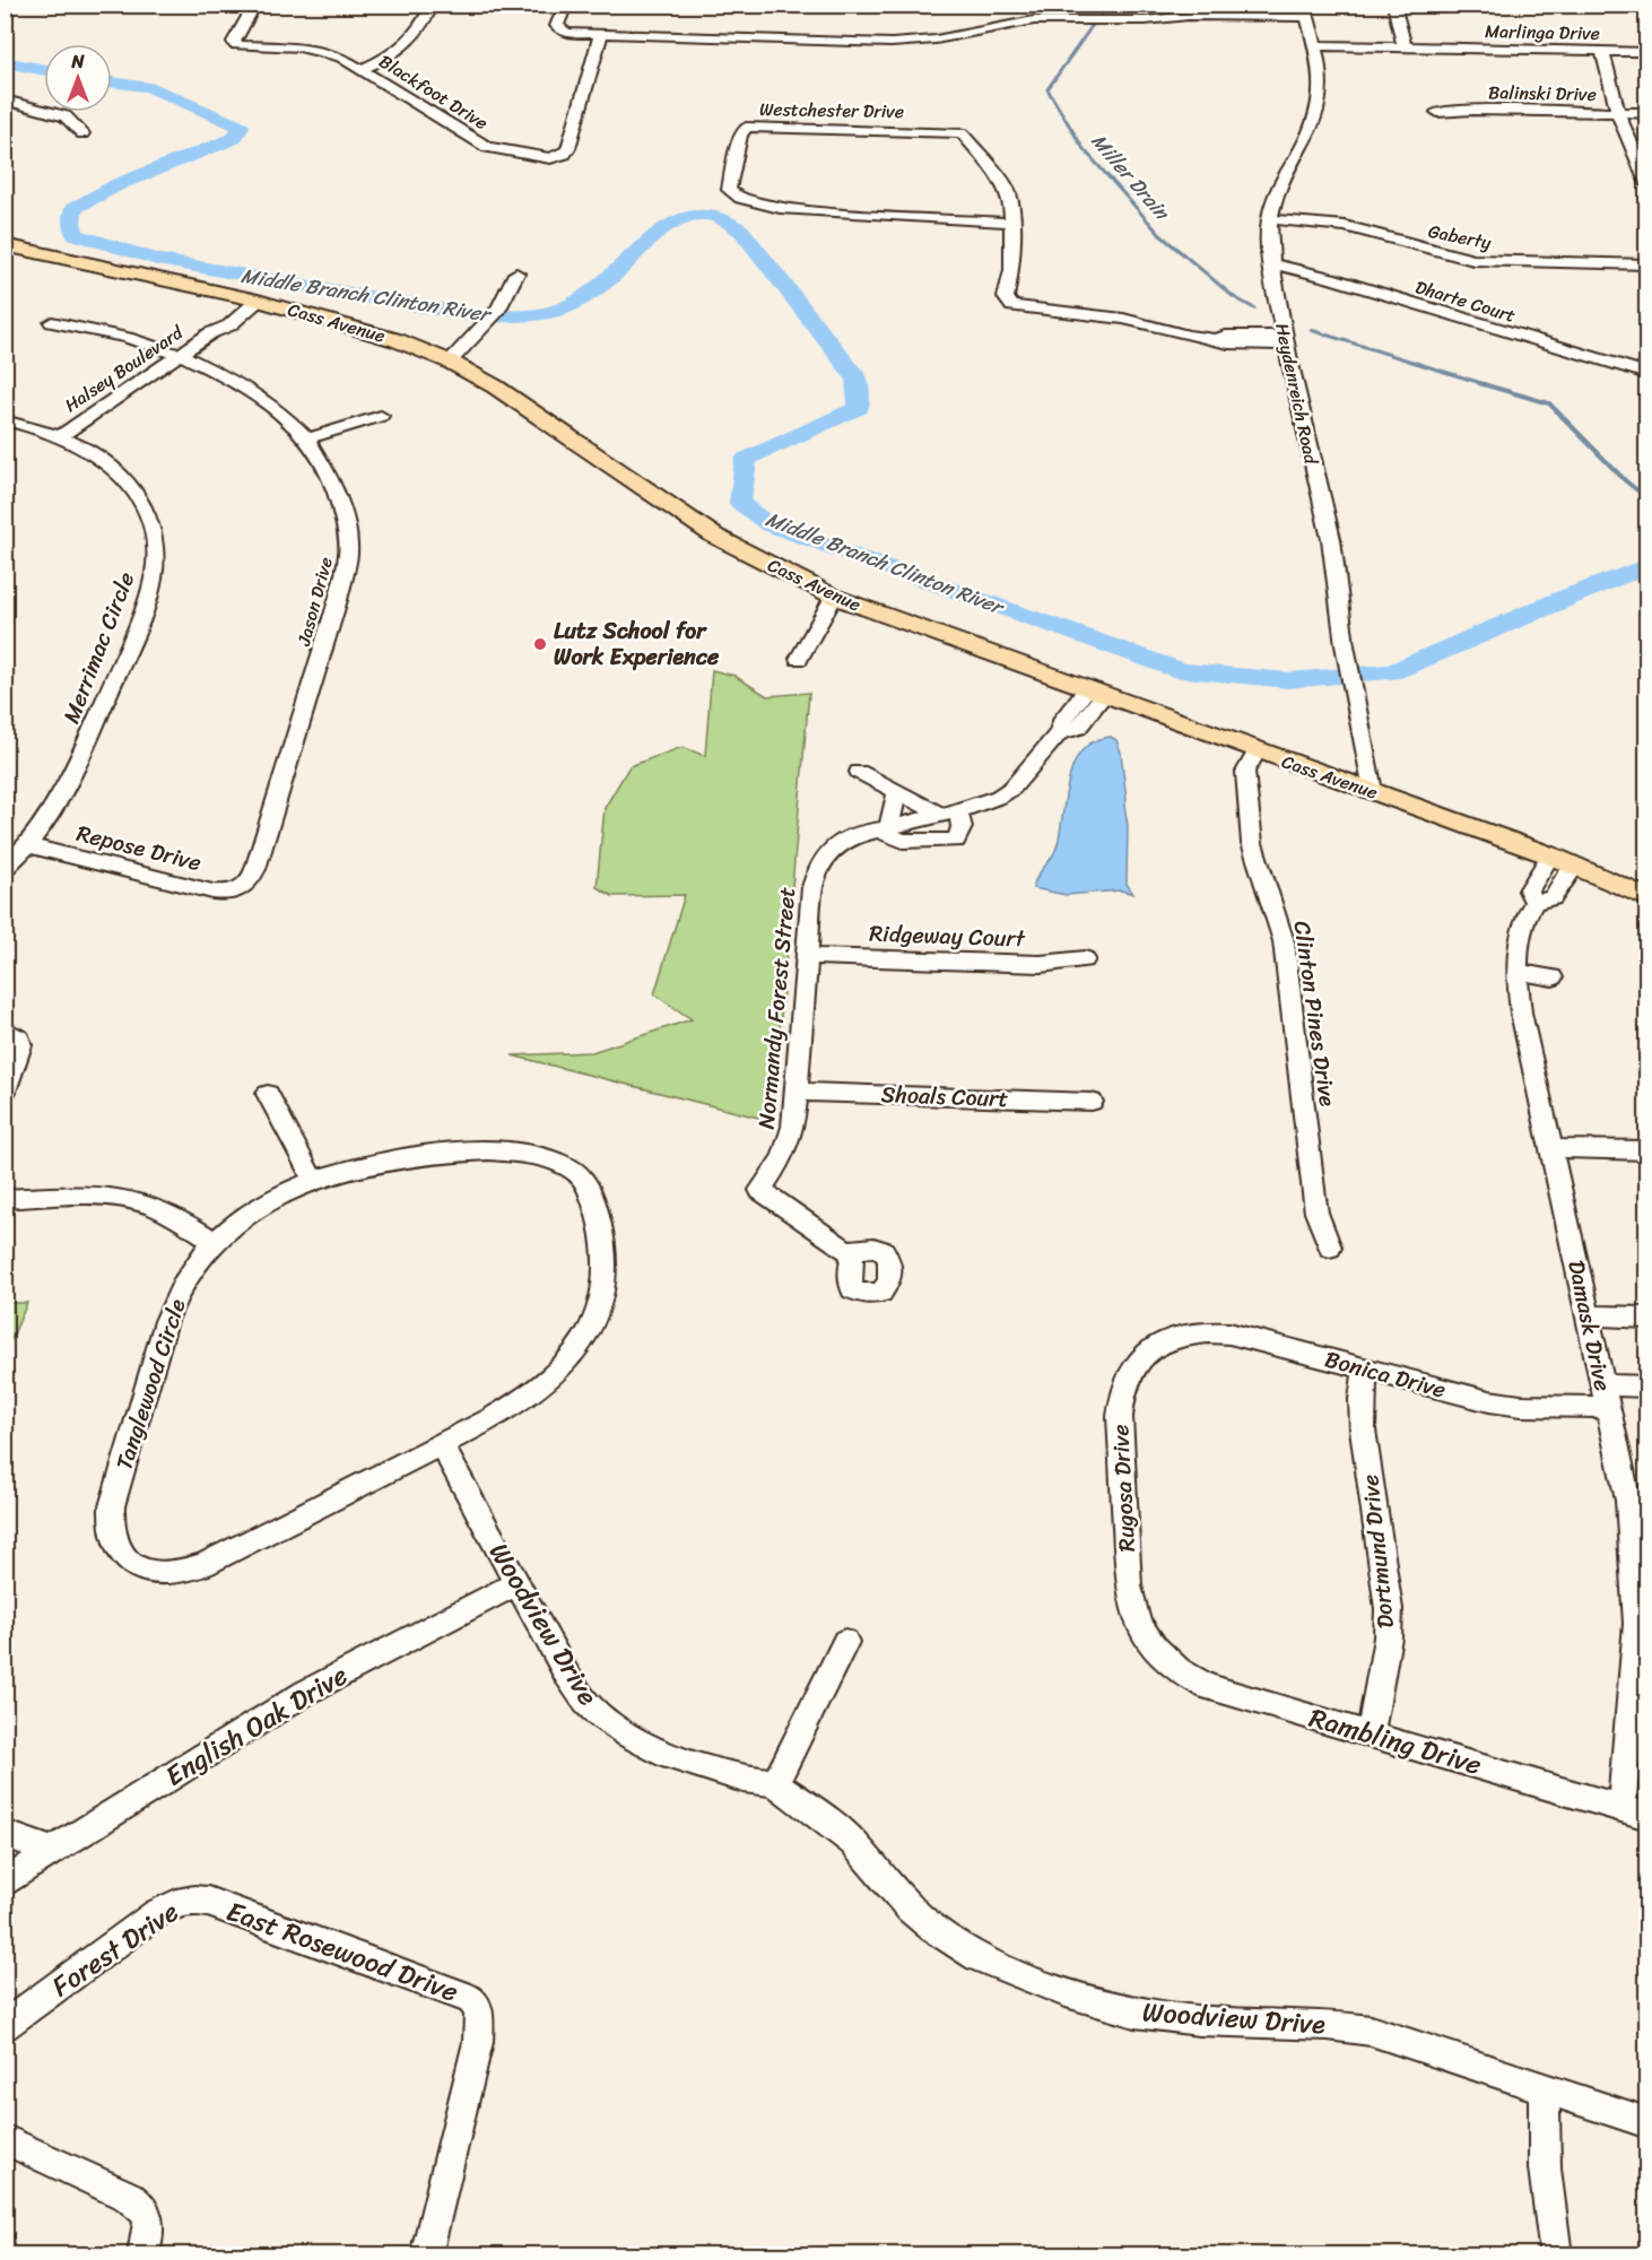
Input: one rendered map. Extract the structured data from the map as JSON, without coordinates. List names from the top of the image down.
{
  "streets": {
    "main road": ["Cass Avenue"],
    "street": [
      "Marlinga Drive",
      "Blackfoot Drive",
      "Balinski Drive",
      "Westchester Drive",
      "Gaberty",
      "Dharte Court",
      "Halsey Boulevard",
      "Heydenreich Road",
      "Jason Drive",
      "Merrimac Circle",
      "Repose Drive",
      "Ridgeway Court",
      "Normandy Forest Street",
      "Clinton Pines Drive",
      "Shoals Court",
      "Damask Drive",
      "Bonica Drive",
      "Tanglewood Circle",
      "Rugosa Drive",
      "Dortmund Drive",
      "Woodview Drive",
      "English Oak Drive",
      "Rambling Drive",
      "Forest Drive",
      "East Rosewood Drive"
    ]
  },
  "crossings": [
    ["Marlinga Drive", "Heydenreich Road"],
    ["Westchester Drive", "Heydenreich Road"],
    ["Gaberty", "Heydenreich Road"],
    ["Dharte Court", "Heydenreich Road"],
    ["Cass Avenue", "Halsey Boulevard"],
    ["Cass Avenue", "Heydenreich Road"],
    ["Cass Avenue", "Normandy Forest Street"],
    ["Cass Avenue", "Clinton Pines Drive"],
    ["Cass Avenue", "Damask Drive"],
    ["Halsey Boulevard", "Jason Drive"],
    ["Halsey Boulevard", "Merrimac Circle"],
    ["Jason Drive", "Repose Drive"],
    ["Merrimac Circle", "Repose Drive"],
    ["Ridgeway Court", "Normandy Forest Street"],
    ["Normandy Forest Street", "Shoals Court"],
    ["Damask Drive", "Bonica Drive"],
    ["Damask Drive", "Rambling Drive"],
    ["Bonica Drive", "Rugosa Drive"],
    ["Bonica Drive", "Dortmund Drive"],
    ["Tanglewood Circle", "Woodview Drive"],
    ["Rugosa Drive", "Rambling Drive"],
    ["Dortmund Drive", "Rambling Drive"],
    ["Woodview Drive", "English Oak Drive"],
    ["Forest Drive", "East Rosewood Drive"]
  ],
  "water": ["Miller Drain", "Middle Branch Clinton River"],
  "places": ["Lutz School for Work Experience"],
  "north": "top"
}
